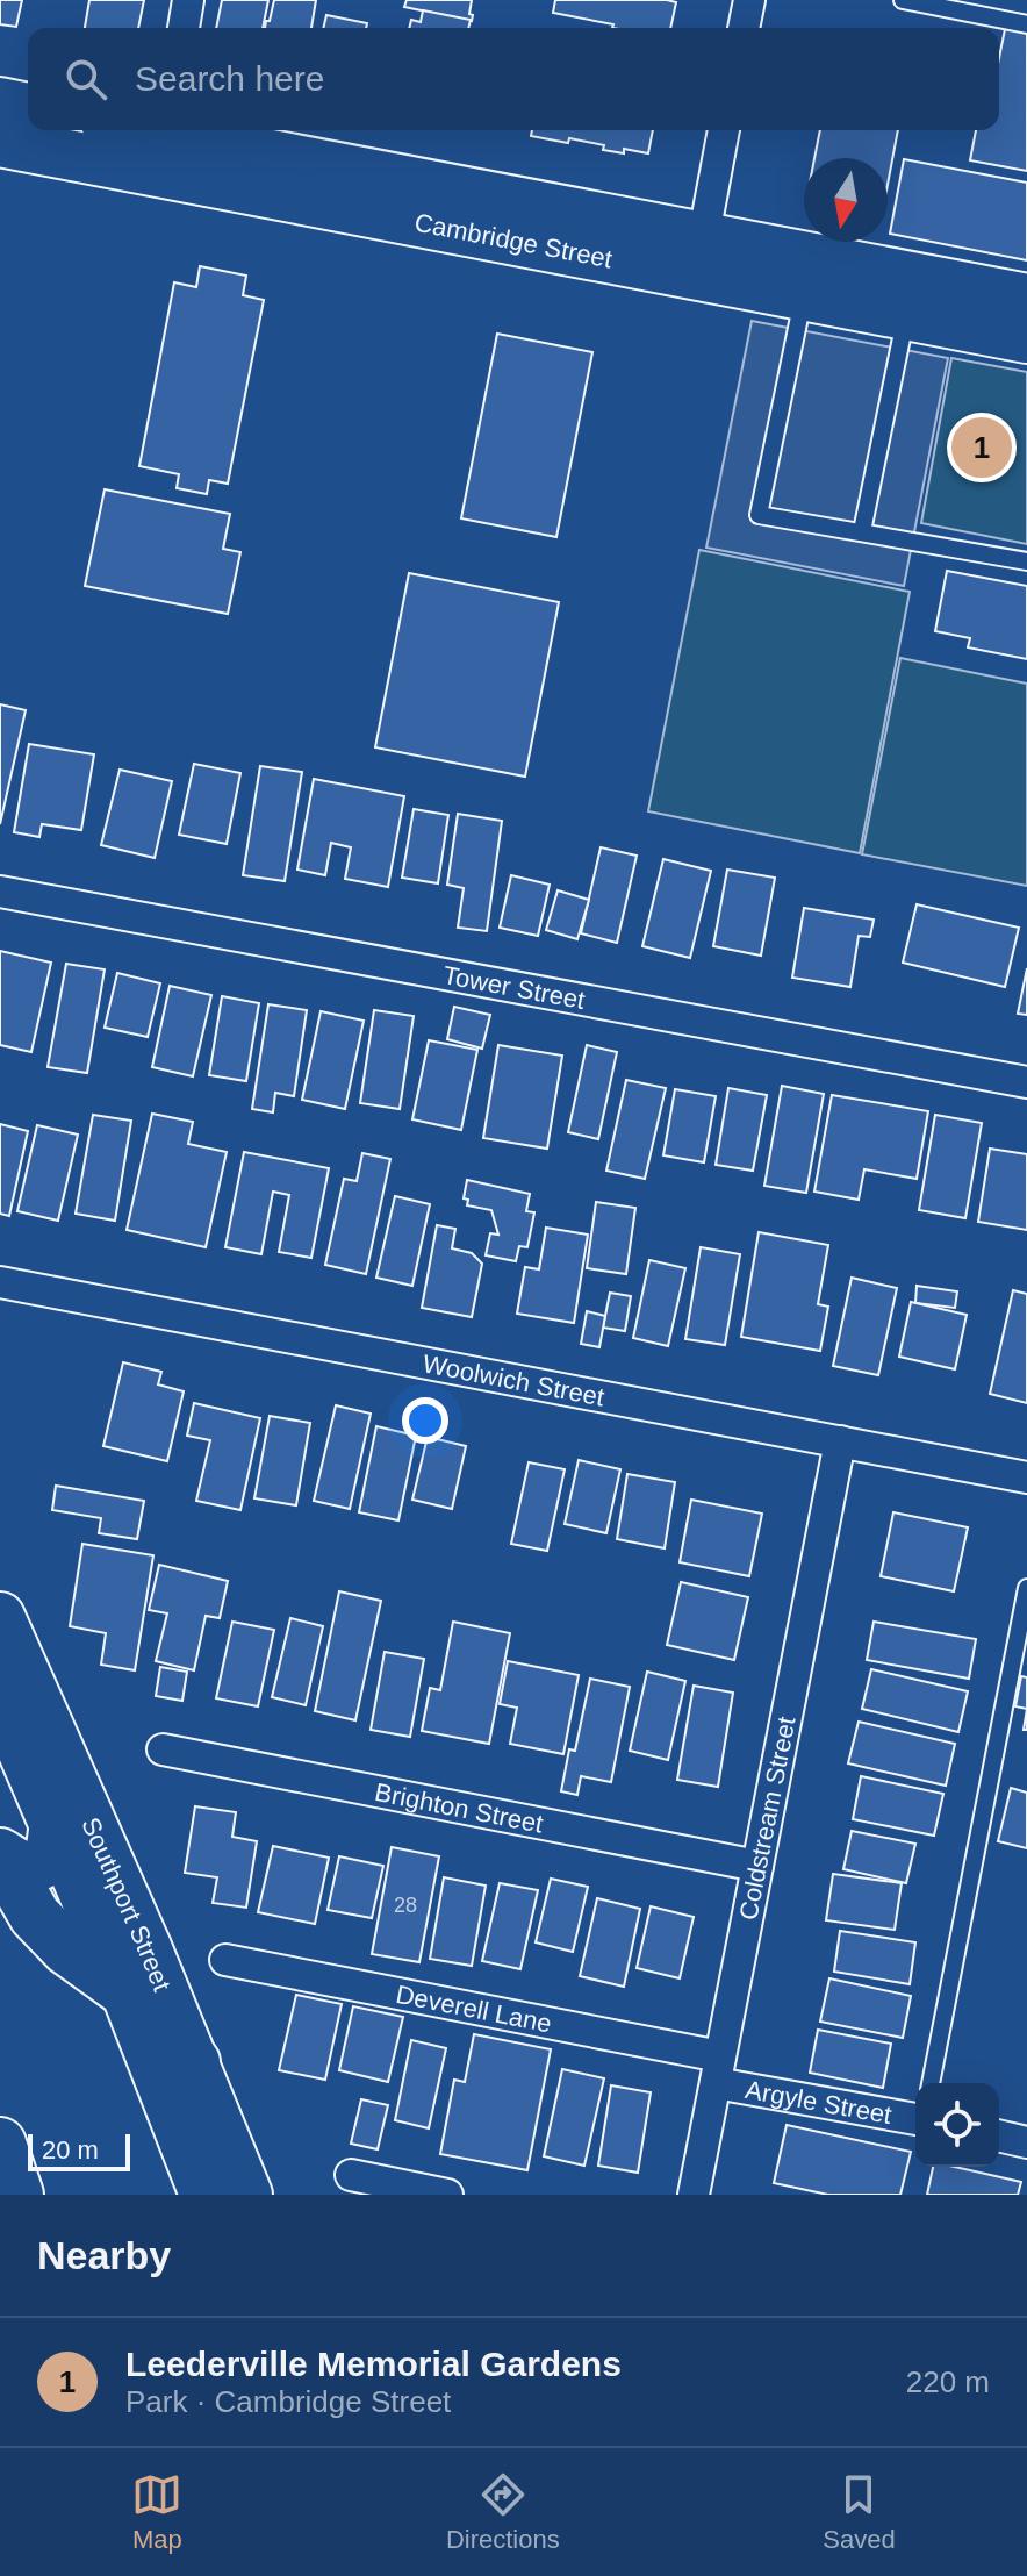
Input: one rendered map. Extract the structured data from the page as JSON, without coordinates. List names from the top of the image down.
{
  "streets": {
    "main road": ["Cambridge Street", "Southport Street"],
    "street": [
      "Tower Street",
      "Woolwich Street",
      "Brighton Street",
      "Coldstream Street",
      "Deverell Lane",
      "Argyle Street"
    ]
  },
  "crossings": [
    ["Woolwich Street", "Coldstream Street"],
    ["Brighton Street", "Coldstream Street"],
    ["Coldstream Street", "Deverell Lane"],
    ["Coldstream Street", "Argyle Street"],
    ["Deverell Lane", "Argyle Street"]
  ],
  "house_numbers": ["28"],
  "scale_bar": "20 m",
  "north": "bottom",
  "page": {
    "search": "Search here",
    "pins": "1",
    "scale": "20 m",
    "heading": "Nearby",
    "list": [
      {
        "mark": "1",
        "name": "Leederville Memorial Gardens",
        "note": "Park · Cambridge Street",
        "value": "220 m"
      }
    ],
    "nav": ["Map", "Directions", "Saved"]
  }
}
